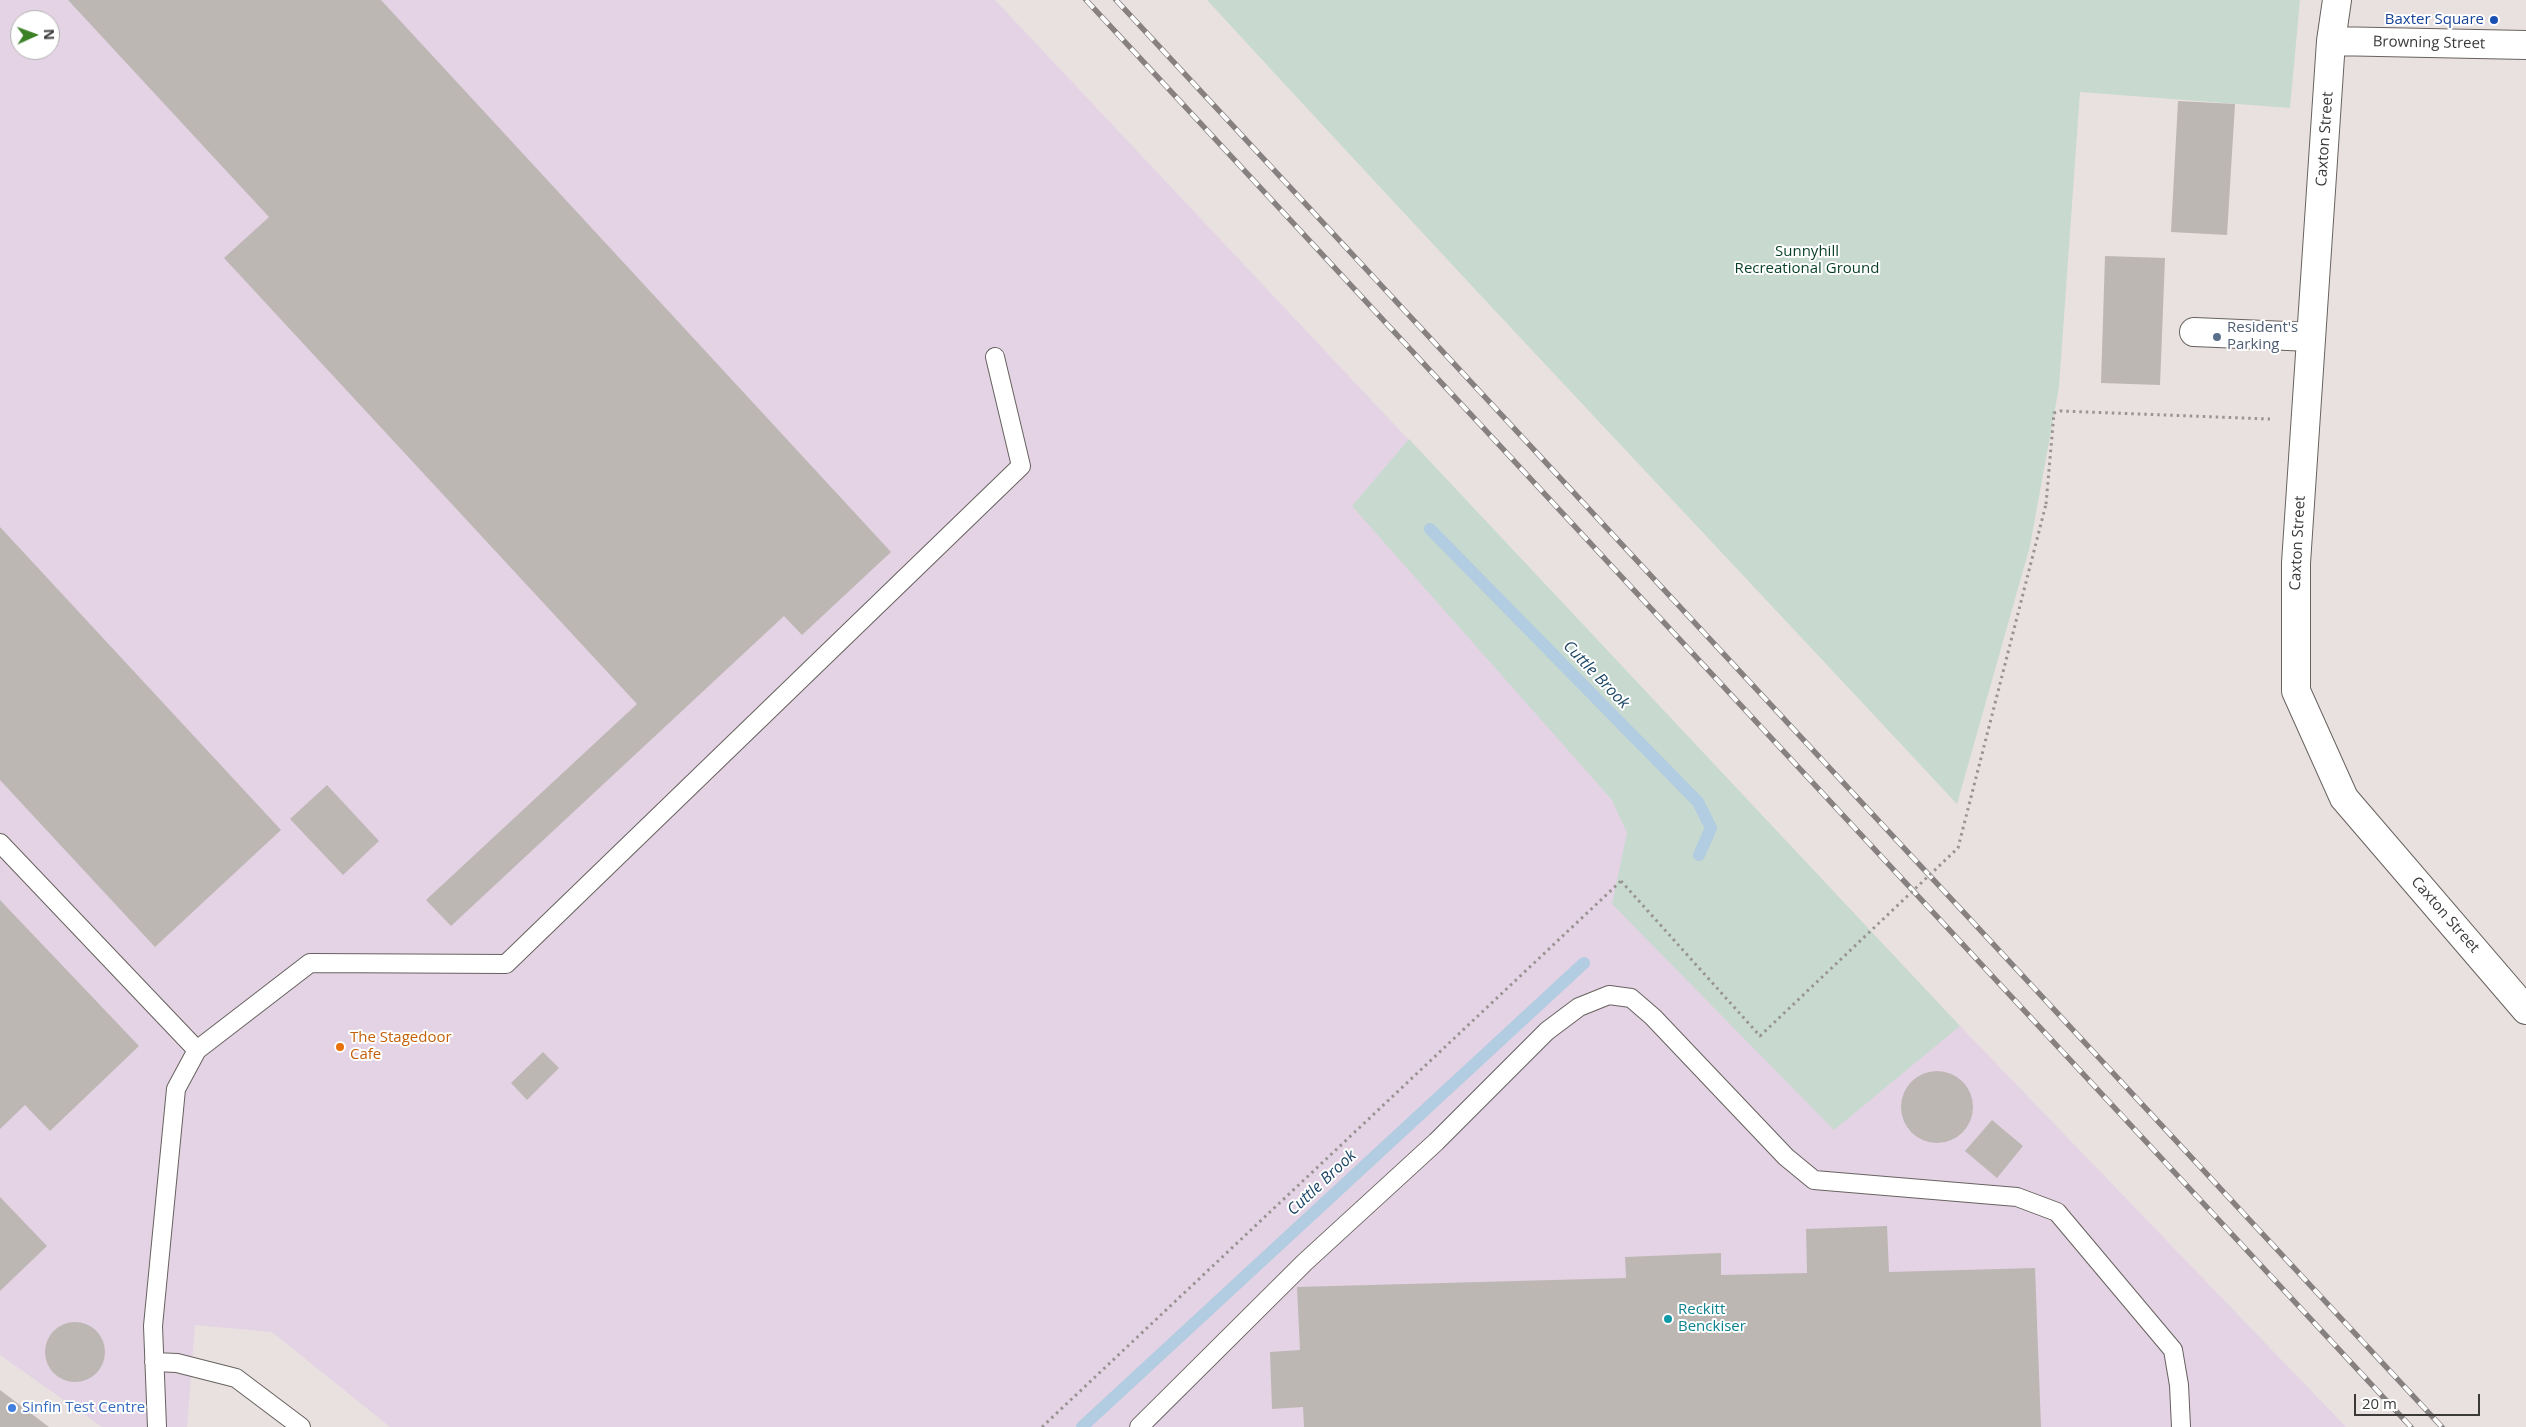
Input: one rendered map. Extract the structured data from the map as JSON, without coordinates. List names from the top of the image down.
{
  "streets": {
    "street": ["Browning Street", "Caxton Street"]
  },
  "crossings": [
    ["Browning Street", "Caxton Street"]
  ],
  "water": ["Cuttle Brook"],
  "parks": ["Sunnyhill Recreational Ground"],
  "places": [
    "Baxter Square",
    "Resident's Parking",
    "The Stagedoor Cafe",
    "Reckitt Benckiser",
    "Sinfin Test Centre"
  ],
  "scale_bar": "20 m",
  "north": "right"
}
